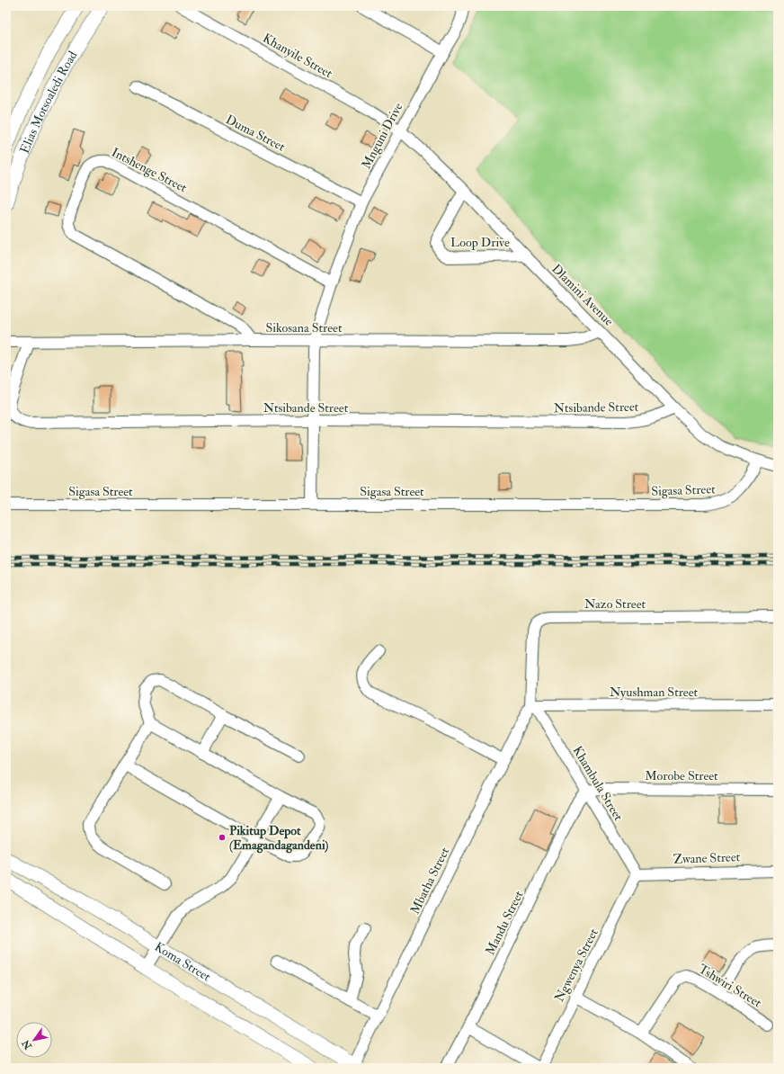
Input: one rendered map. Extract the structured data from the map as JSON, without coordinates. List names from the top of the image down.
{
  "streets": {
    "main road": ["Elias Motsoaledi Road", "Koma Street"],
    "street": [
      "Khanyile Street",
      "Duma Street",
      "Mnguni Drive",
      "Intshenge Street",
      "Loop Drive",
      "Dlamini Avenue",
      "Sikosana Street",
      "Ntsibande Street",
      "Sigasa Street",
      "Nazo Street",
      "Nyushman Street",
      "Morobe Street",
      "Khambula Street",
      "Zwane Street",
      "Mbatha Street",
      "Mandu Street",
      "Ngwenya Street",
      "Tshwiri Street"
    ]
  },
  "crossings": [
    ["Khanyile Street", "Mnguni Drive"],
    ["Khanyile Street", "Dlamini Avenue"],
    ["Duma Street", "Mnguni Drive"],
    ["Mnguni Drive", "Intshenge Street"],
    ["Mnguni Drive", "Dlamini Avenue"],
    ["Mnguni Drive", "Sikosana Street"],
    ["Mnguni Drive", "Ntsibande Street"],
    ["Mnguni Drive", "Sigasa Street"],
    ["Intshenge Street", "Sikosana Street"],
    ["Loop Drive", "Dlamini Avenue"],
    ["Dlamini Avenue", "Sikosana Street"],
    ["Dlamini Avenue", "Ntsibande Street"],
    ["Dlamini Avenue", "Sigasa Street"],
    ["Sikosana Street", "Ntsibande Street"],
    ["Nazo Street", "Nyushman Street"],
    ["Nazo Street", "Khambula Street"],
    ["Nazo Street", "Mbatha Street"],
    ["Nyushman Street", "Khambula Street"],
    ["Nyushman Street", "Mbatha Street"],
    ["Morobe Street", "Khambula Street"],
    ["Morobe Street", "Mandu Street"],
    ["Khambula Street", "Zwane Street"],
    ["Khambula Street", "Mbatha Street"],
    ["Khambula Street", "Mandu Street"],
    ["Khambula Street", "Ngwenya Street"],
    ["Zwane Street", "Ngwenya Street"],
    ["Mbatha Street", "Koma Street"]
  ],
  "places": ["Pikitup Depot (Emagandagandeni)"],
  "north": "bottom left"
}
